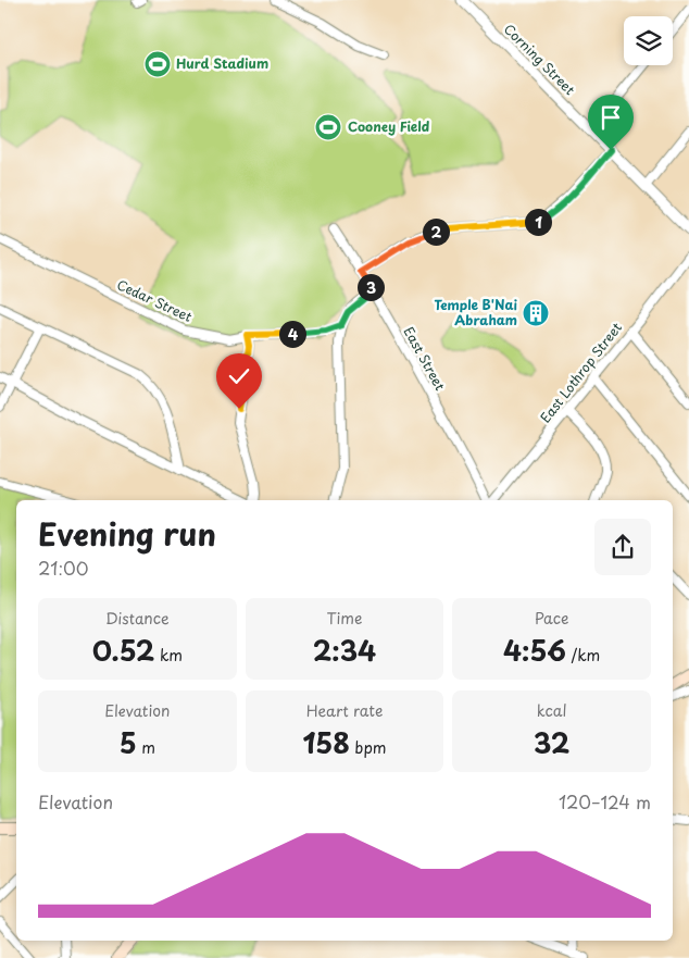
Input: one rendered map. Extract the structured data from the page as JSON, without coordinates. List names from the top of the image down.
{
  "streets": {
    "street": [
      "Corning Street",
      "Cedar Street",
      "East Street",
      "East Lothrop Street"
    ]
  },
  "places": {
    "sports": ["Hurd Stadium", "Cooney Field"],
    "building": ["Temple B'Nai Abraham"]
  },
  "page": {
    "pins": [
      "1",
      "2",
      "3",
      "4"
    ],
    "heading": ["Evening run", "21:00"],
    "stats": [
      ["Distance", "0.52 km"],
      ["Time", "2:34"],
      ["Pace", "4:56 /km"],
      ["Elevation", "5 m"],
      ["Heart rate", "158 bpm"],
      ["kcal", "32"]
    ],
    "chart": ["Elevation", "120–124 m"]
  }
}
